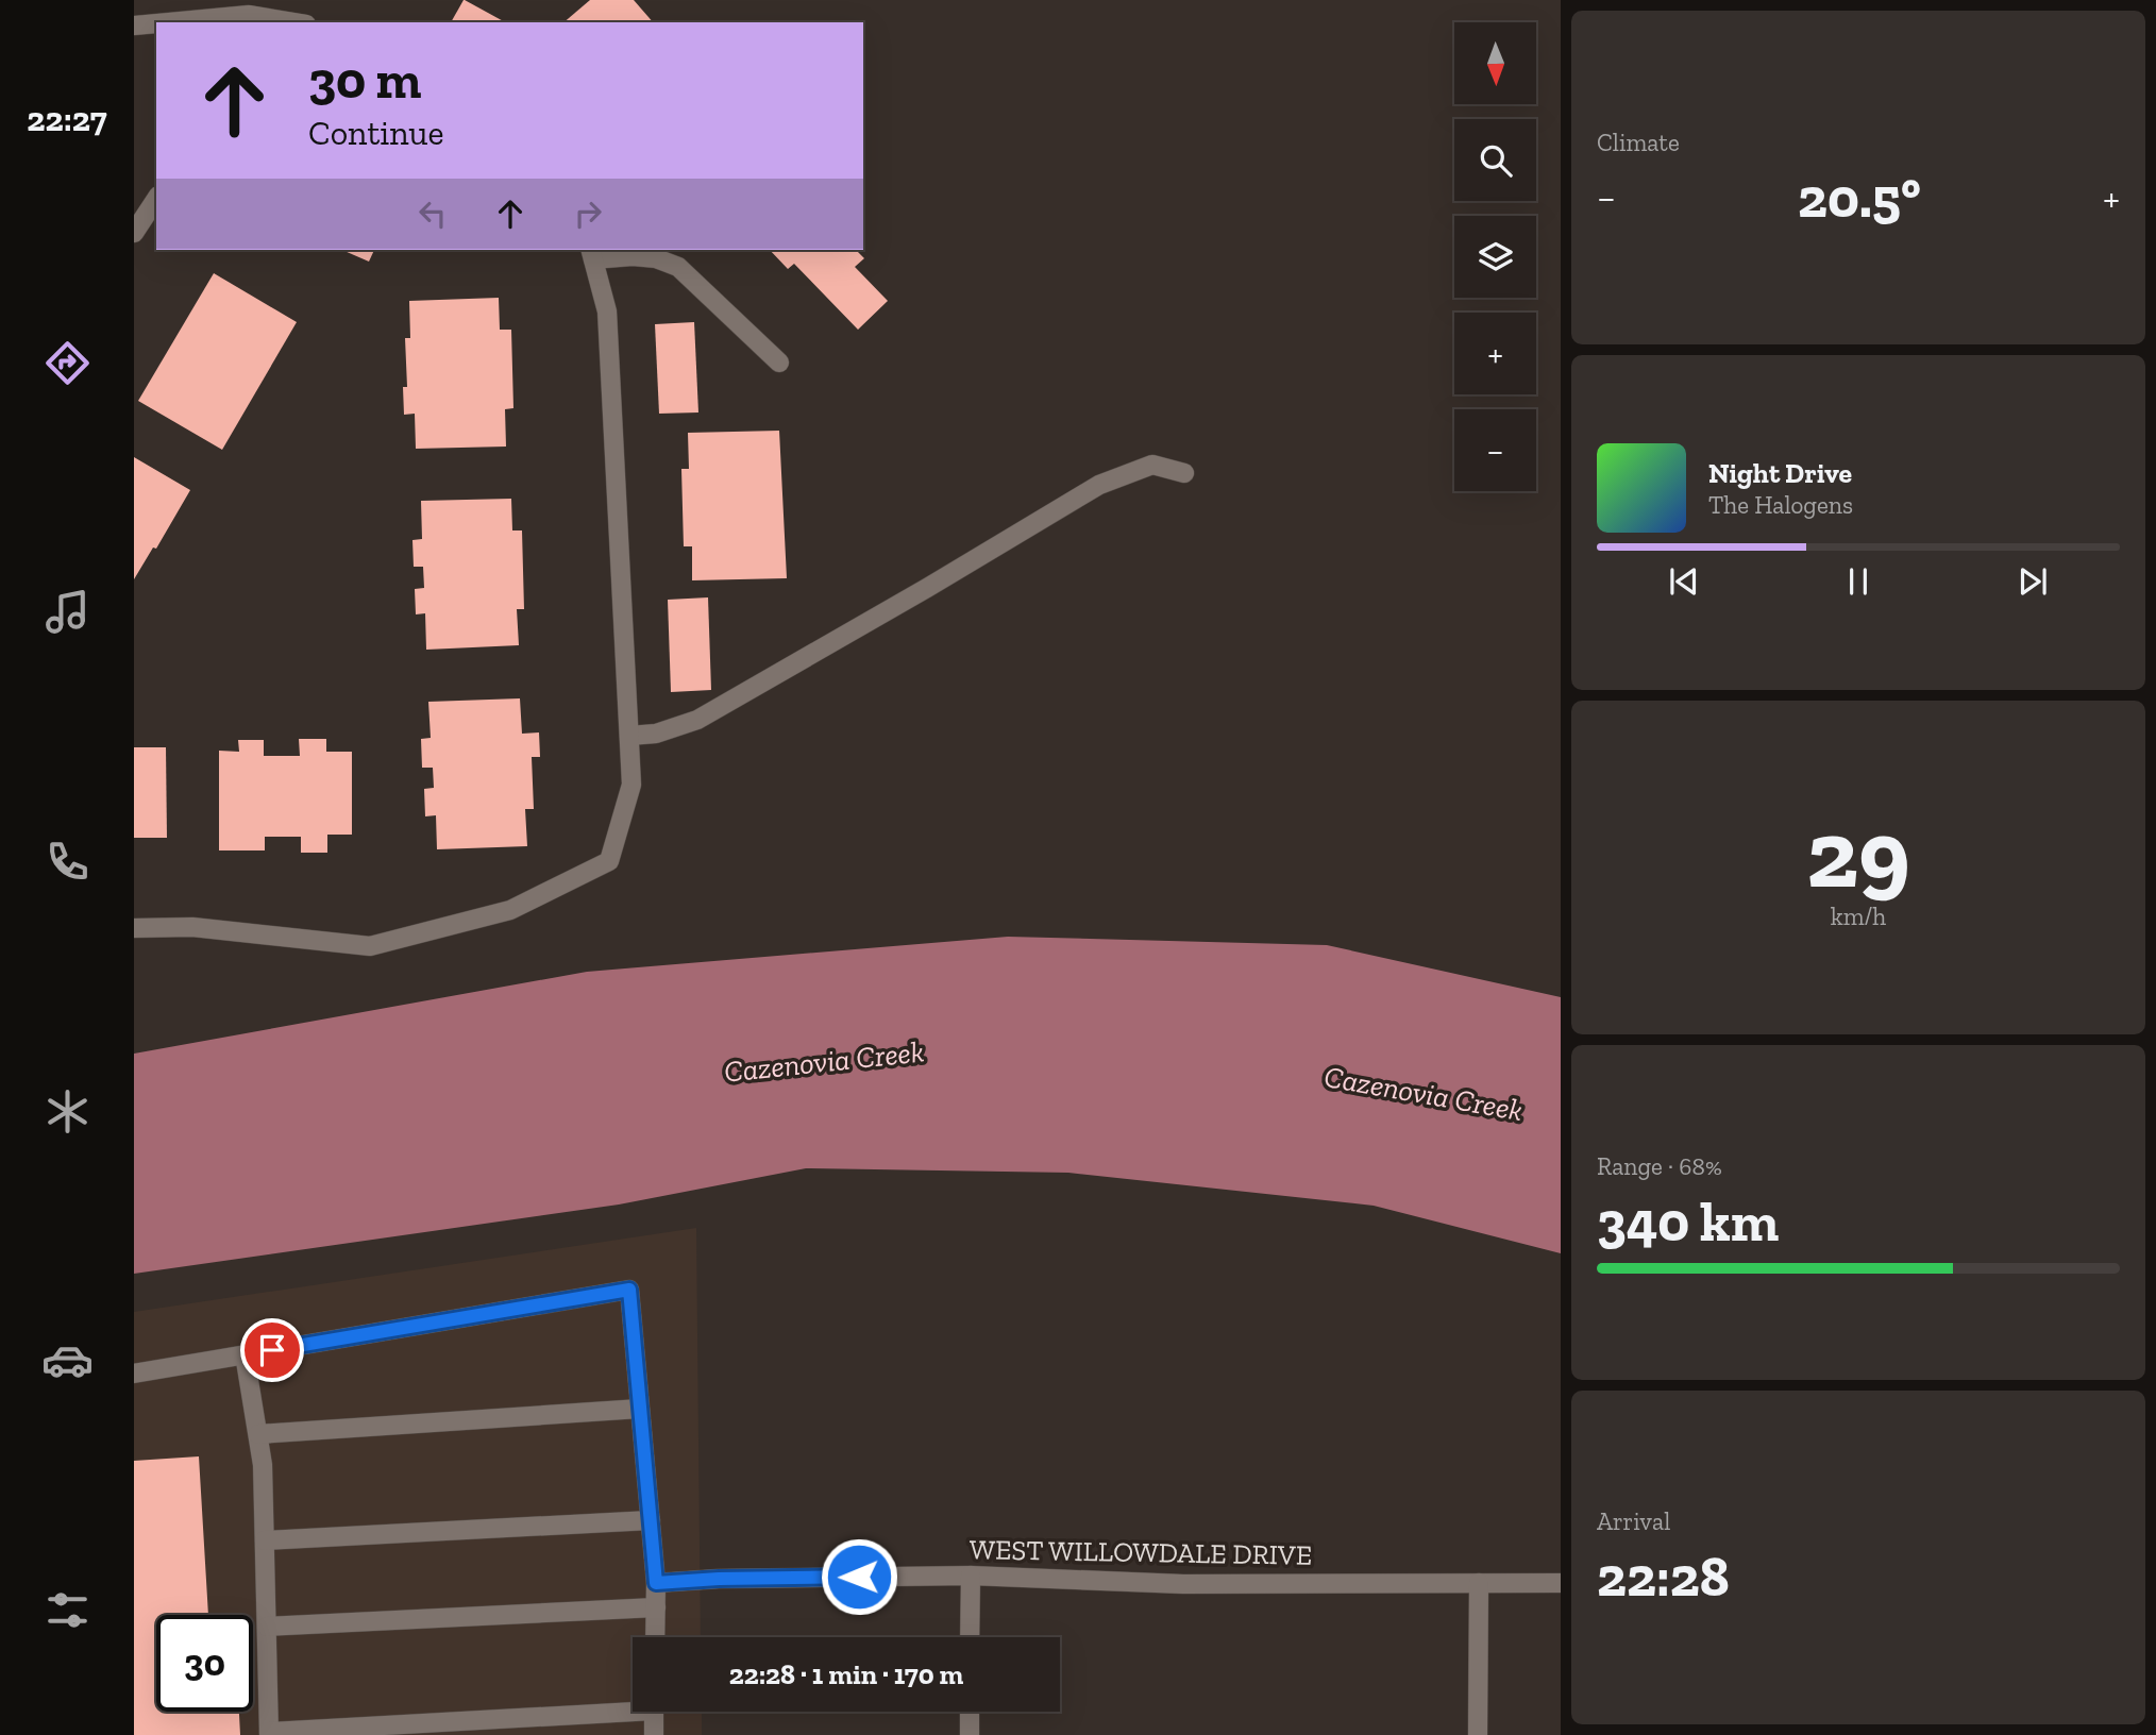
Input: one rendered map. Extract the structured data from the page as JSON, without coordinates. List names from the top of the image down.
{
  "streets": {
    "street": ["WEST WILLOWDALE DRIVE"]
  },
  "water": ["Cazenovia Creek"],
  "north": "bottom",
  "page": {
    "tabs": "22:27",
    "tile": [
      "Climate",
      ["29", "km/h"],
      ["Range · 68%", "340 km"],
      ["Arrival", "22:28"]
    ],
    "map_buttons": ["+", "−"],
    "turn": ["30 m", "Continue"],
    "heat": ["−", "20.5°", "+"],
    "song": ["Night Drive", "The Halogens"],
    "limit": "30",
    "trip": "22:28 · 1 min · 170 m"
  }
}
